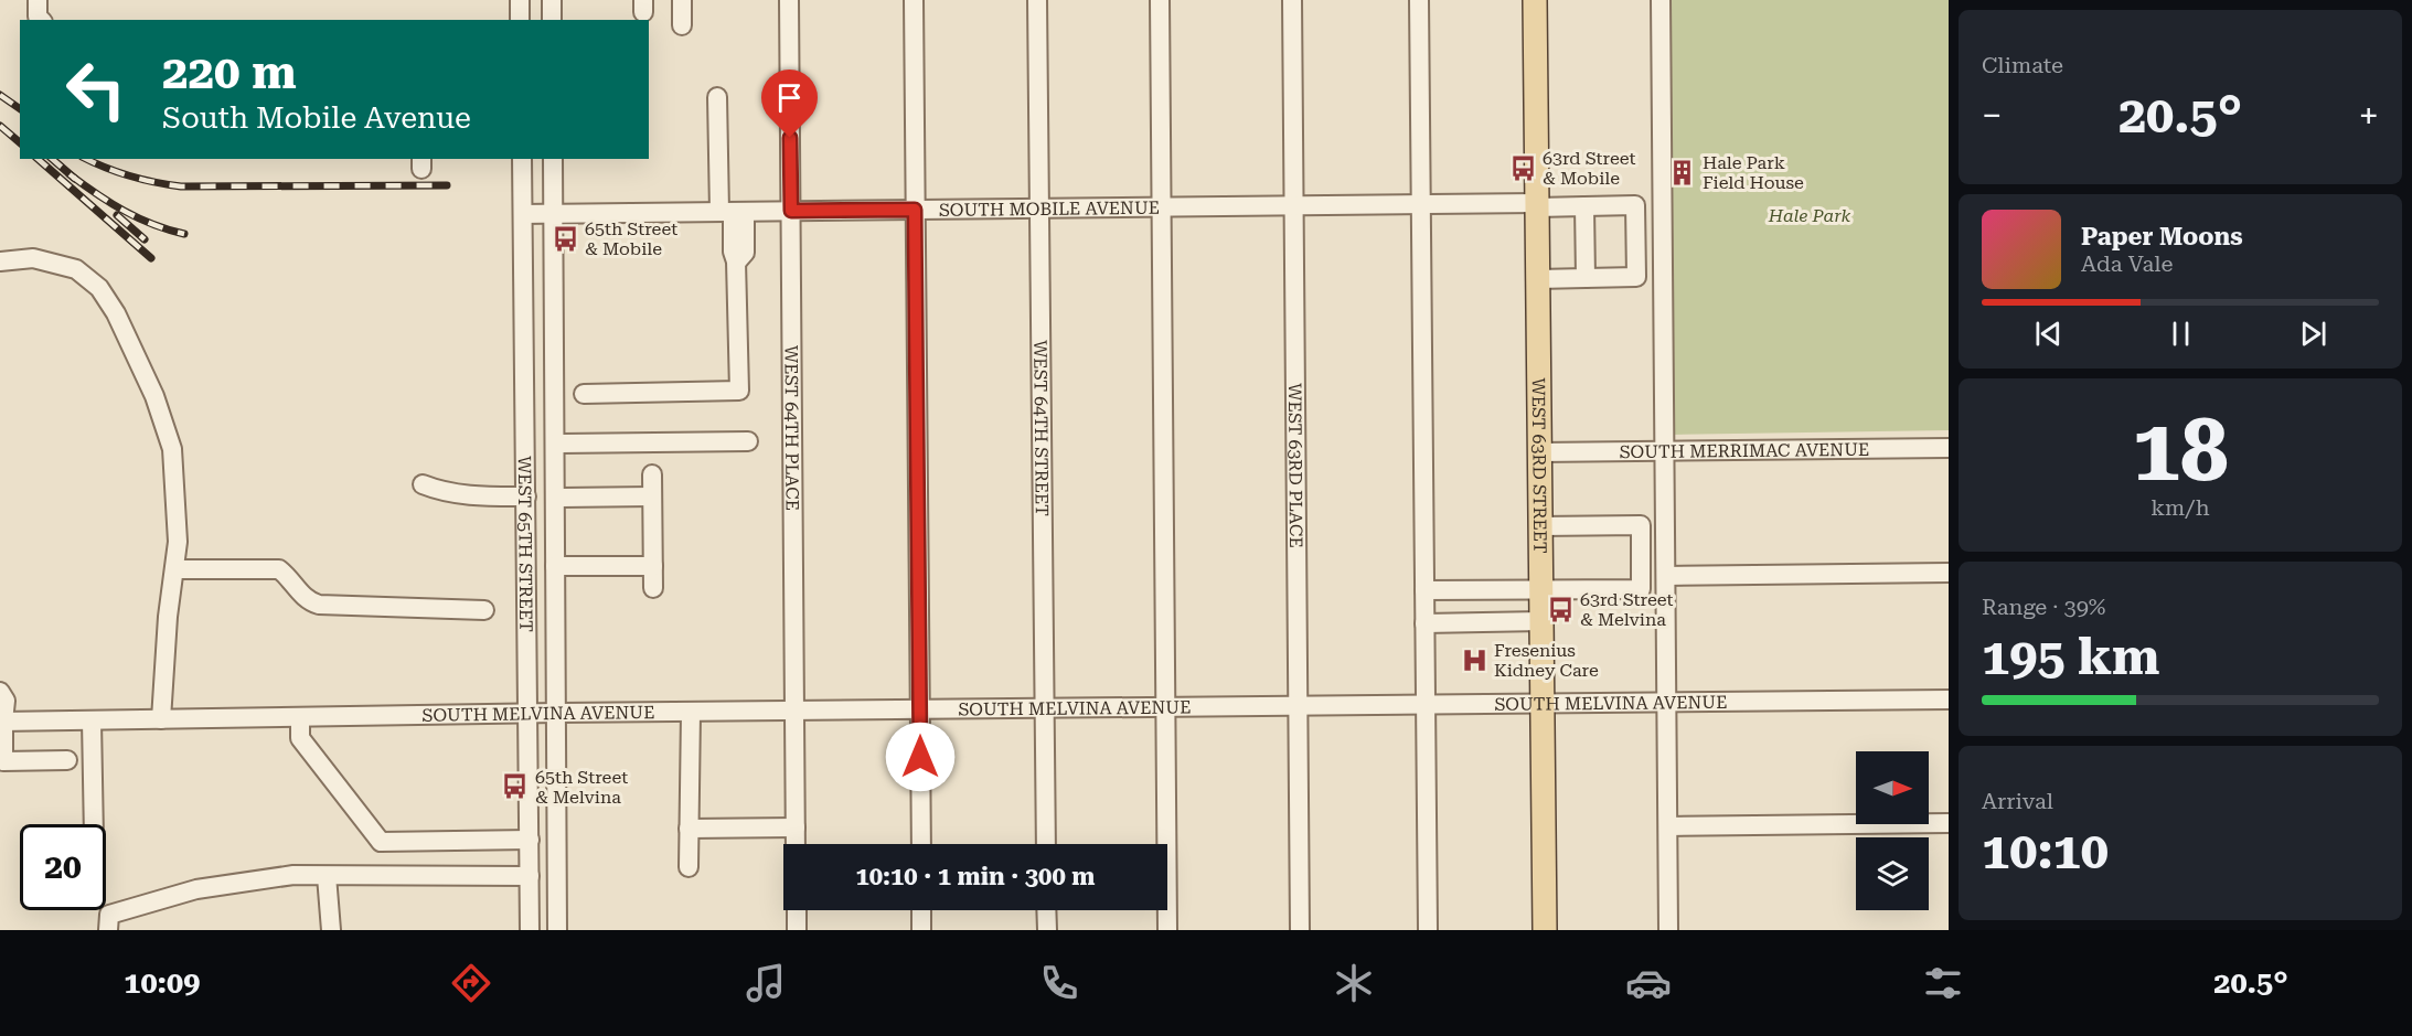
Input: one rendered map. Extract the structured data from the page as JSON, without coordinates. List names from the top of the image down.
{
  "streets": {
    "main road": ["WEST 63RD STREET"],
    "street": [
      "SOUTH MOBILE AVENUE",
      "WEST 64TH PLACE",
      "WEST 64TH STREET",
      "SOUTH MERRIMAC AVENUE",
      "WEST 63RD PLACE",
      "WEST 65TH STREET",
      "SOUTH MELVINA AVENUE"
    ]
  },
  "crossings": [
    ["SOUTH MOBILE AVENUE", "WEST 64TH PLACE"],
    ["SOUTH MOBILE AVENUE", "WEST 64TH STREET"],
    ["SOUTH MOBILE AVENUE", "WEST 63RD PLACE"],
    ["SOUTH MOBILE AVENUE", "WEST 63RD STREET"],
    ["SOUTH MOBILE AVENUE", "WEST 65TH STREET"],
    ["WEST 64TH PLACE", "SOUTH MELVINA AVENUE"],
    ["WEST 64TH STREET", "SOUTH MELVINA AVENUE"],
    ["SOUTH MERRIMAC AVENUE", "WEST 63RD STREET"],
    ["WEST 63RD PLACE", "SOUTH MELVINA AVENUE"],
    ["WEST 63RD STREET", "SOUTH MELVINA AVENUE"],
    ["WEST 65TH STREET", "SOUTH MELVINA AVENUE"]
  ],
  "parks": ["Hale Park"],
  "places": {
    "bus stop": [
      "63rd Street & Mobile",
      "65th Street & Mobile",
      "63rd Street & Melvina",
      "65th Street & Melvina"
    ],
    "building": ["Hale Park Field House"],
    "hospital": ["Fresenius Kidney Care"]
  },
  "north": "right",
  "page": {
    "tile": [
      "Climate",
      ["18", "km/h"],
      ["Range · 39%", "195 km"],
      ["Arrival", "10:10"]
    ],
    "turn": ["220 m", "South Mobile Avenue"],
    "heat": ["−", "20.5°", "+"],
    "song": ["Paper Moons", "Ada Vale"],
    "limit": "20",
    "trip": "10:10 · 1 min · 300 m",
    "tabs": ["10:09", "20.5°"]
  }
}
